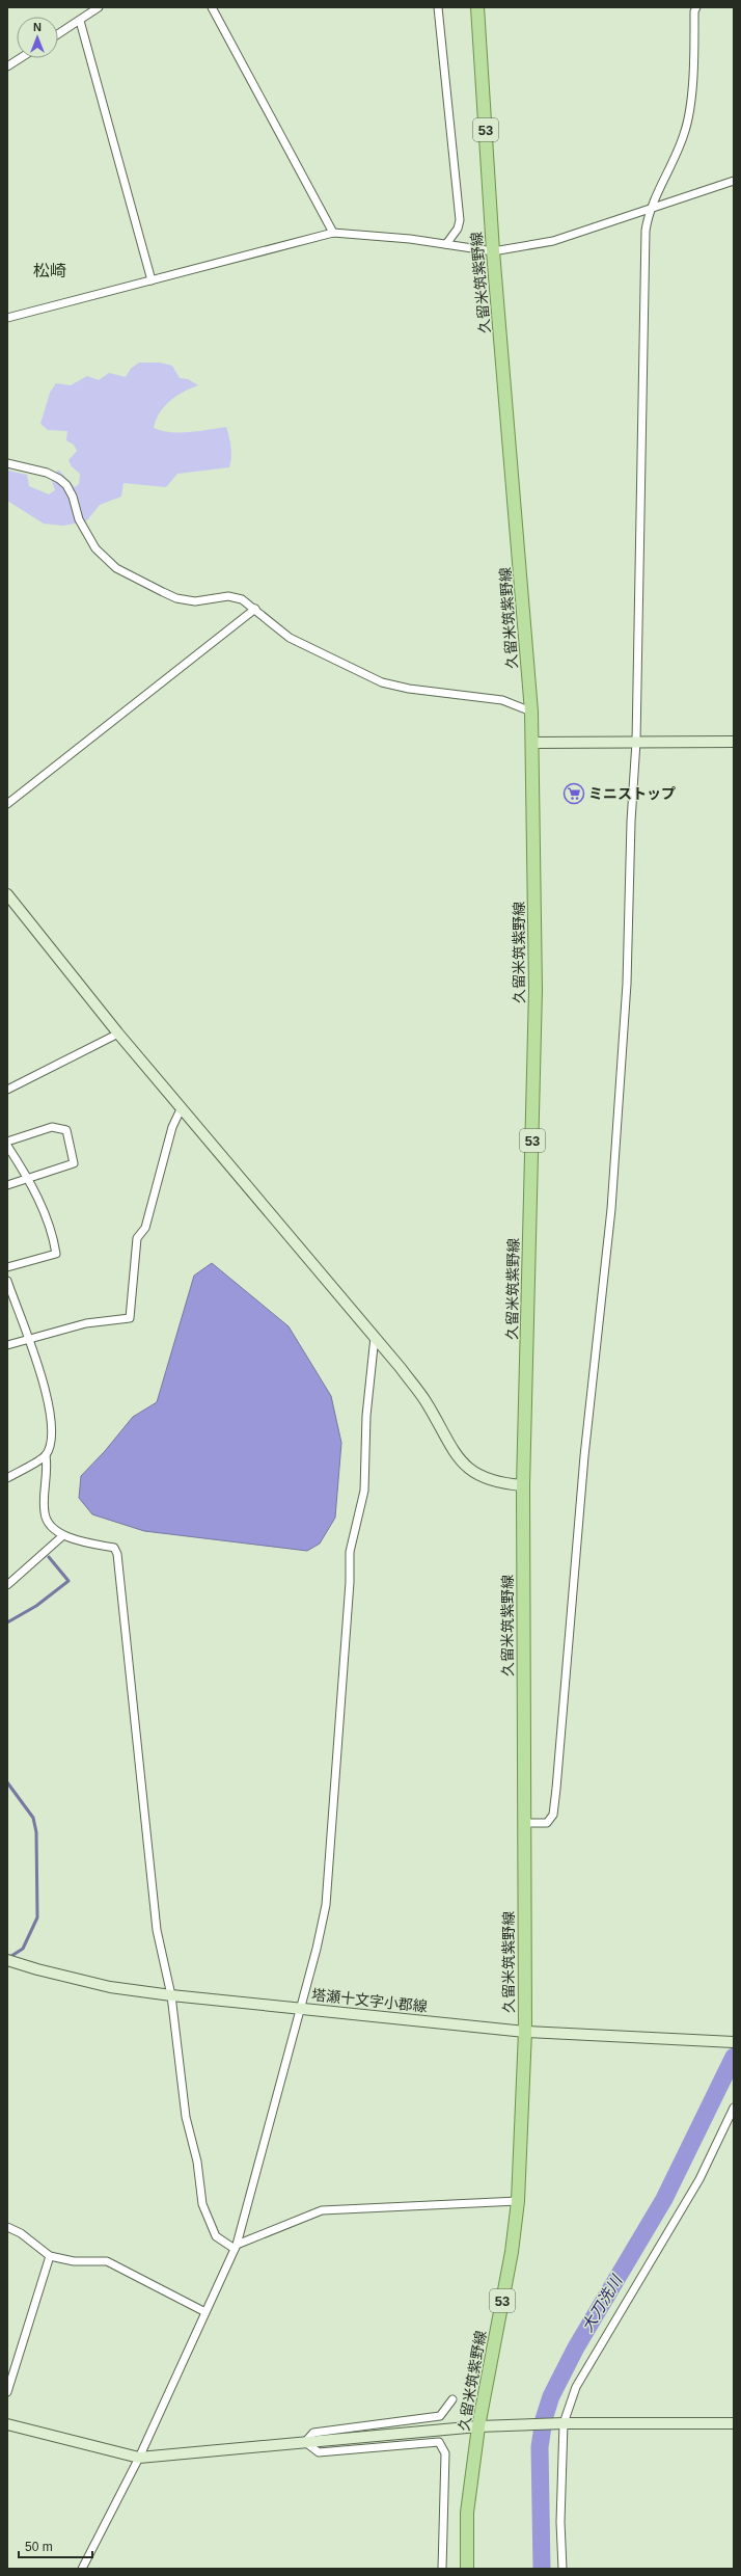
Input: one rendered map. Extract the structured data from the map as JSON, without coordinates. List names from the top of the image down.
{
  "streets": {
    "main road": ["53", "久留米筑紫野線"],
    "street": ["塔瀬十文字小郡線"]
  },
  "crossings": [
    ["久留米筑紫野線", "塔瀬十文字小郡線"]
  ],
  "districts": ["松崎"],
  "water": ["大刀洗川"],
  "places": {
    "supermarket": ["ミニストップ"]
  },
  "scale_bar": "50 m",
  "north": "top"
}
